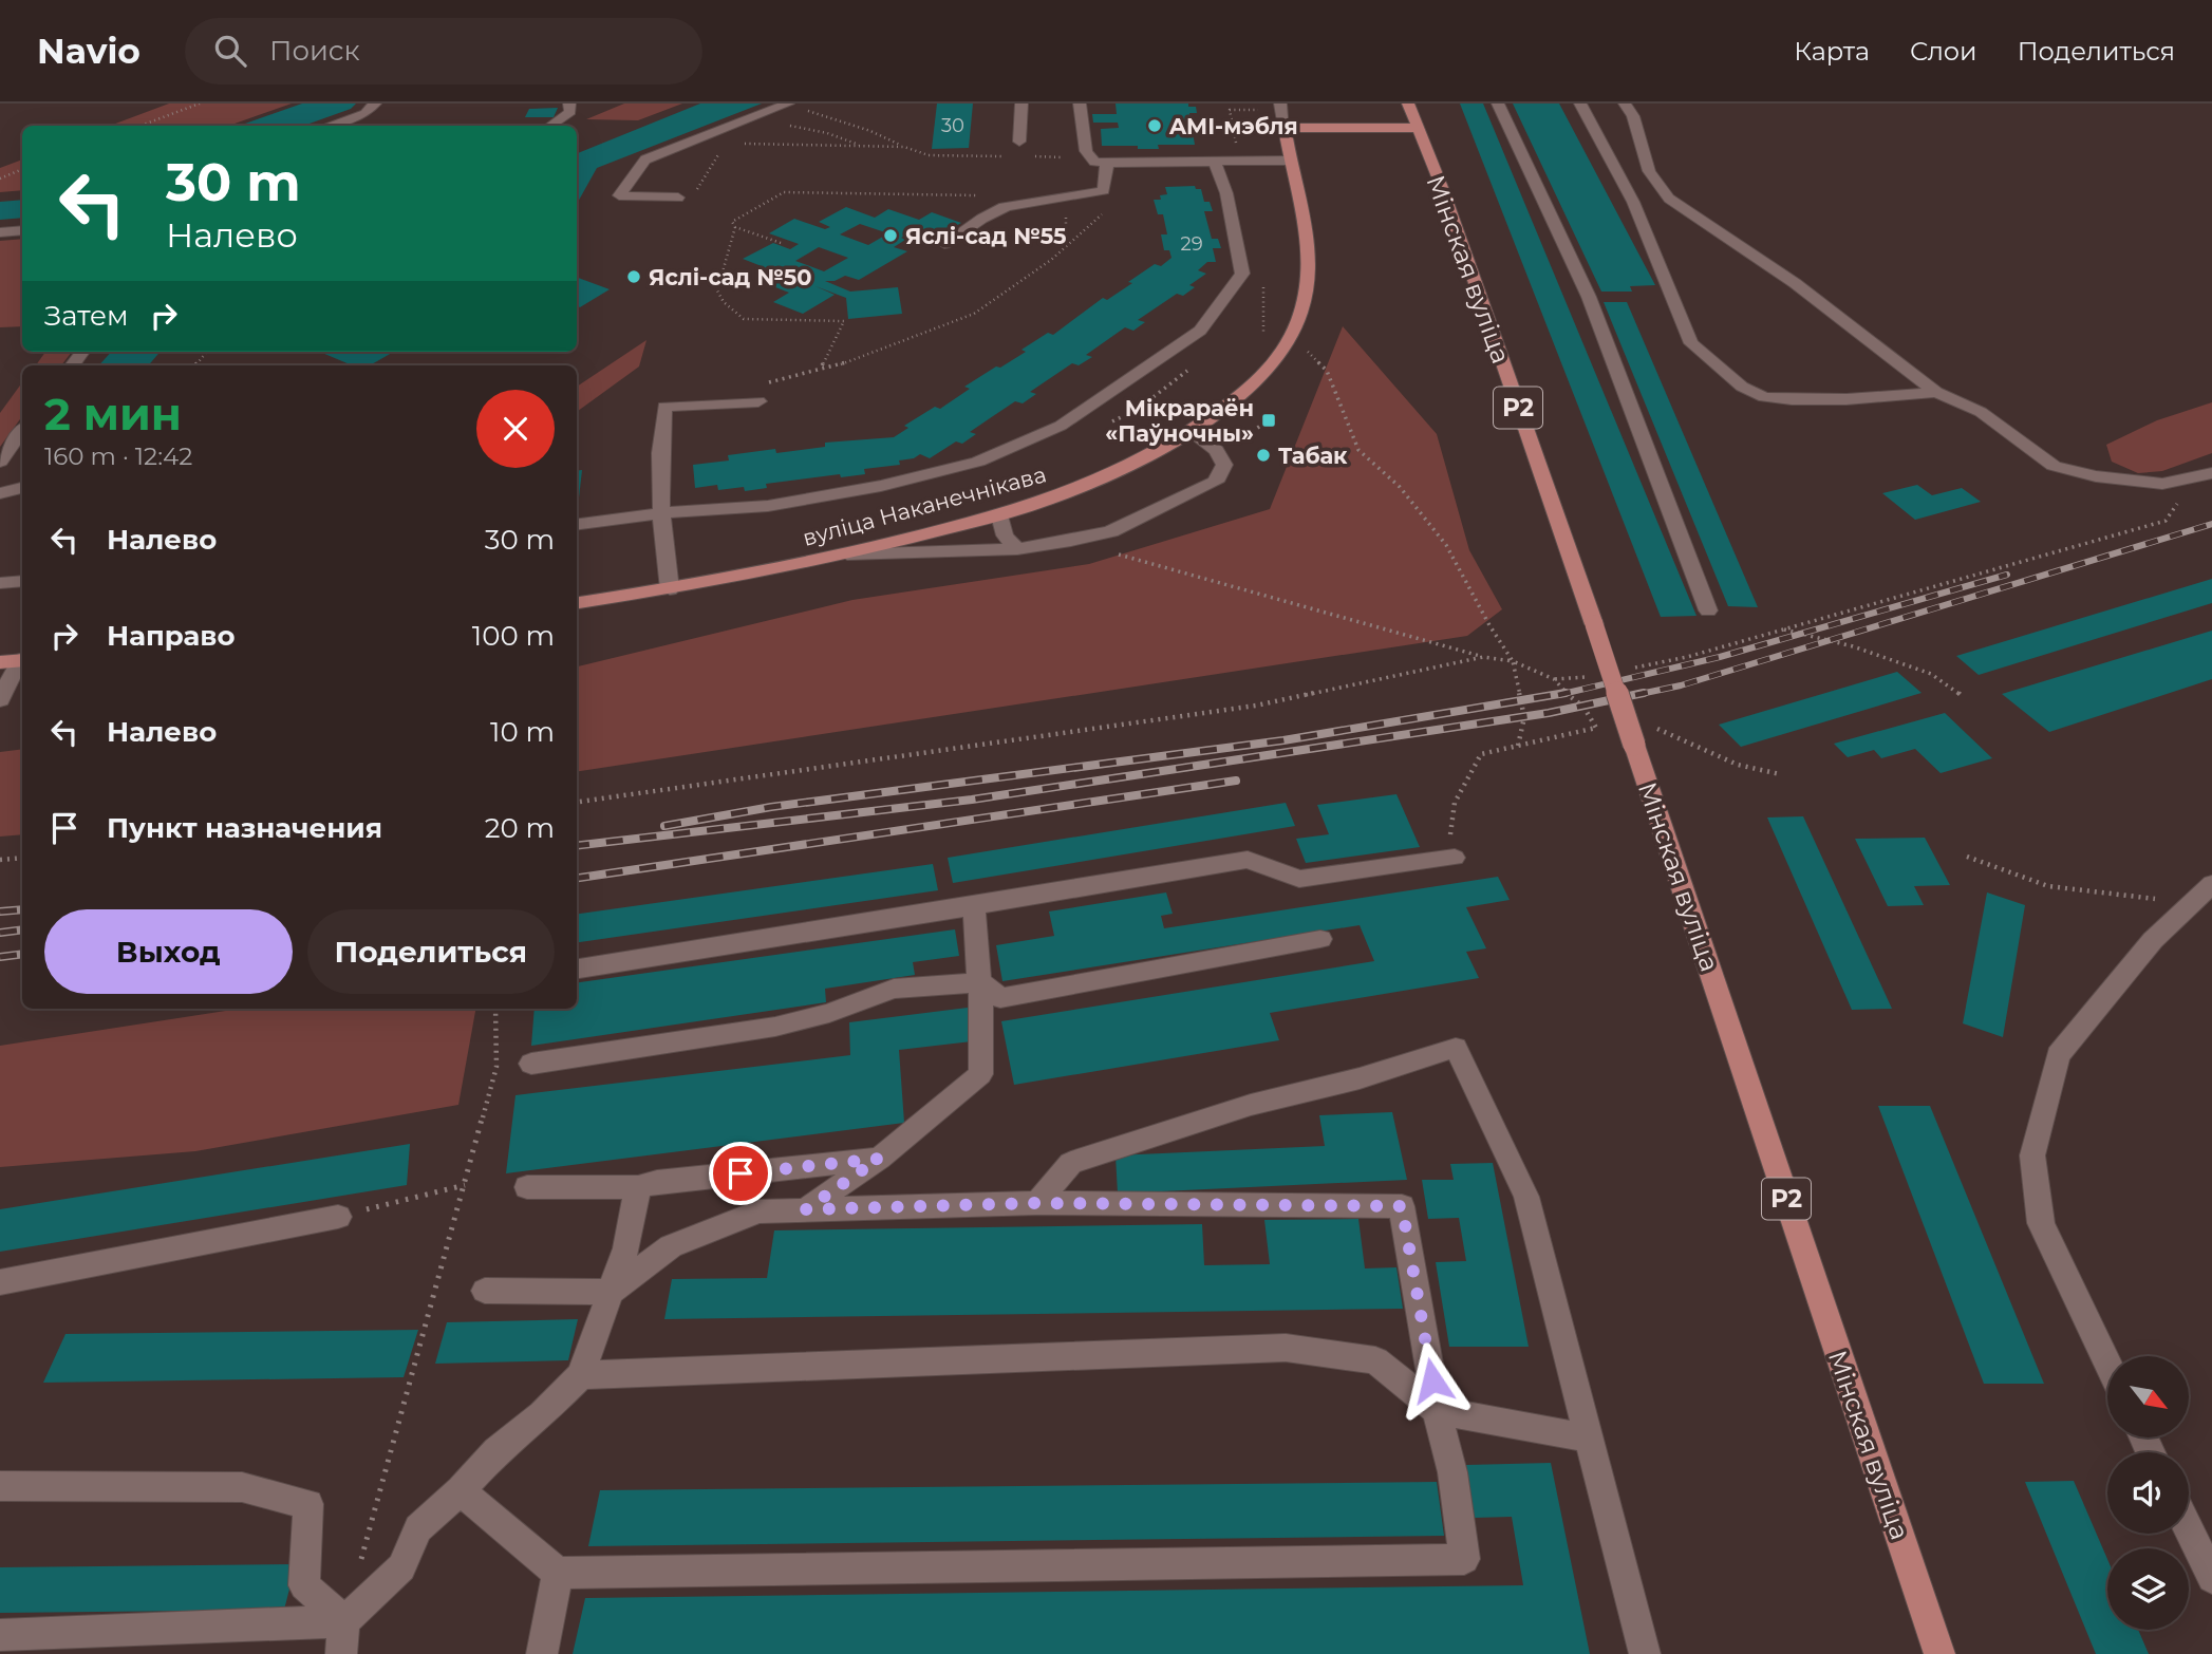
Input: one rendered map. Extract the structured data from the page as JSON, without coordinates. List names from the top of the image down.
{
  "streets": {
    "main road": ["Мінская вуліца", "Р2", "вуліца Наканечнікава"]
  },
  "places": {
    "other": [
      "AMI-мэбля",
      "Яслі-сад №55",
      "Яслі-сад №50",
      "Табак"
    ],
    "transit": ["Мікрараён «Паўночны»"]
  },
  "house_numbers": ["30", "29"],
  "north": "bottom right",
  "page": {
    "header": "Navio",
    "search": "Поиск",
    "nav": ["Карта", "Слои", "Поделиться"],
    "turn": ["30 m", "Налево"],
    "then": "Затем",
    "heading": ["2 мин", "160 m · 12:42"],
    "list": [
      {
        "name": "Налево",
        "value": "30 m"
      },
      {
        "name": "Направо",
        "value": "100 m"
      },
      {
        "name": "Налево",
        "value": "10 m"
      },
      {
        "name": "Пункт назначения",
        "value": "20 m"
      }
    ],
    "buttons": ["Выход", "Поделиться"]
  }
}
